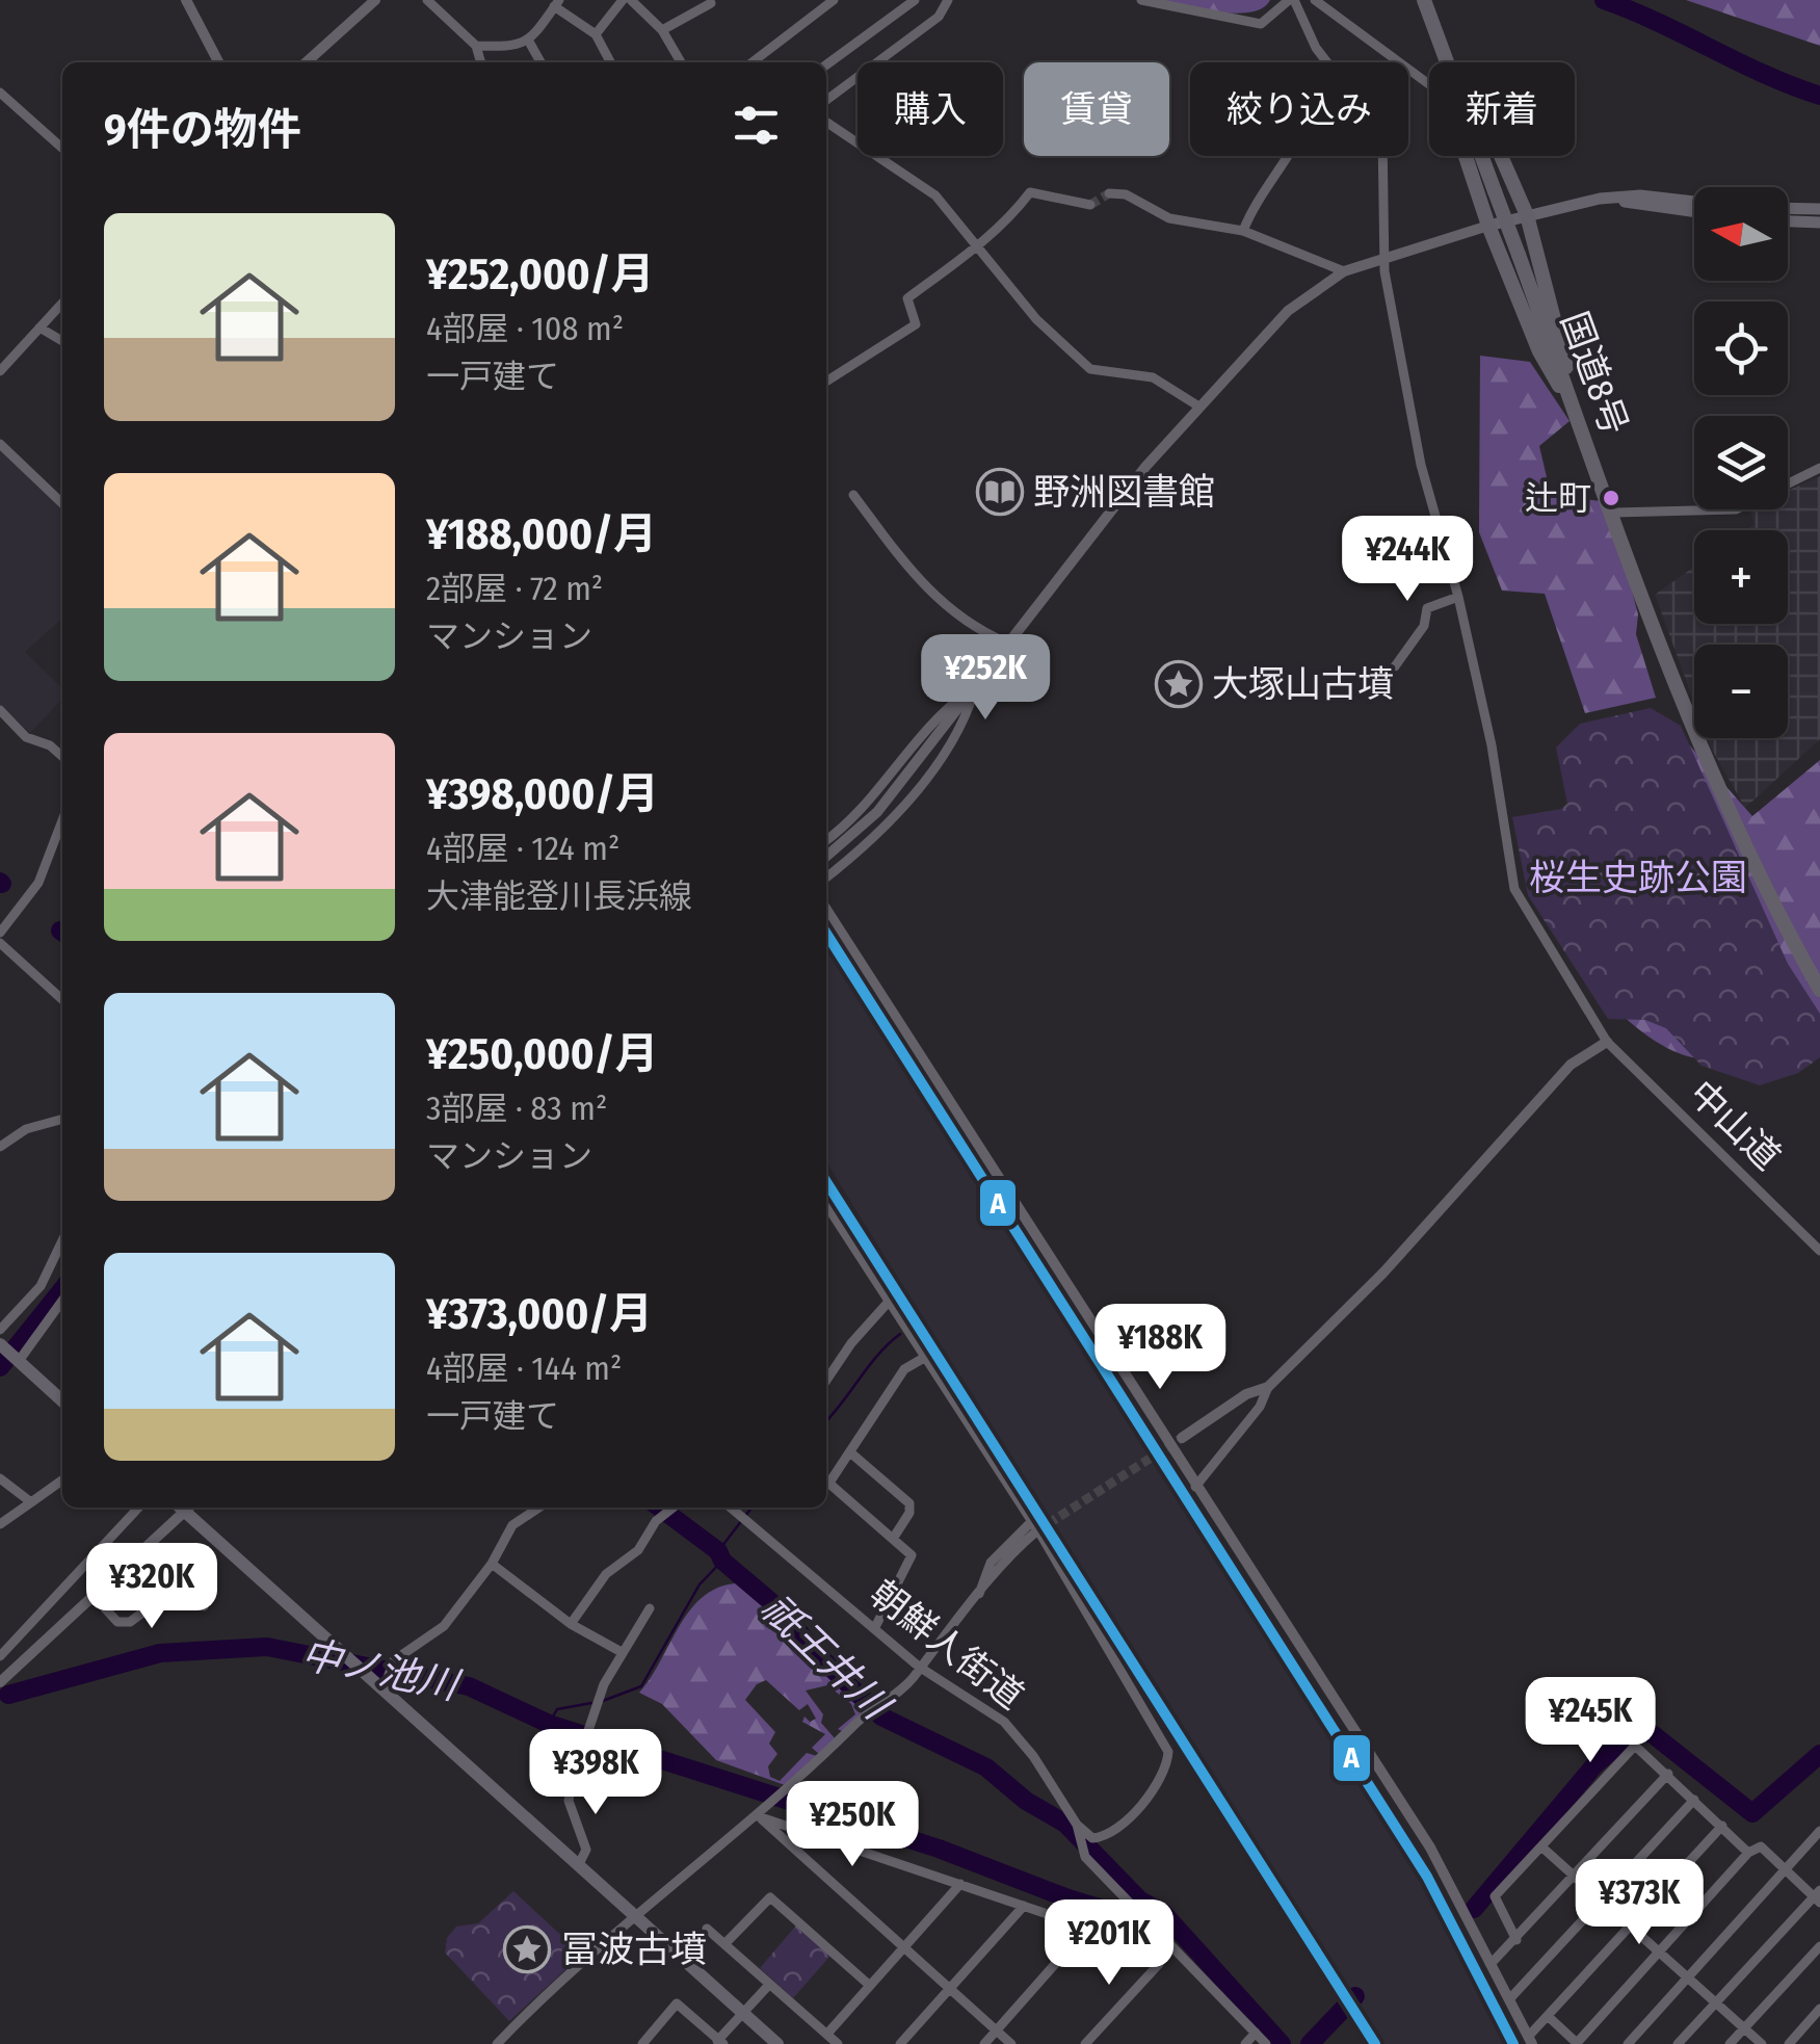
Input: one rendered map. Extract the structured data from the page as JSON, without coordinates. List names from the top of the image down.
{
  "streets": {
    "highway": ["国道8号"],
    "street": ["中山道", "朝鮮人街道"]
  },
  "water": ["祇王井川", "中ノ池川"],
  "parks": ["桜生史跡公園"],
  "places": {
    "library": ["野洲図書館"],
    "other": ["辻町"],
    "place": ["大塚山古墳", "冨波古墳"]
  },
  "lines": ["transit line A"],
  "north": "left",
  "page": {
    "chip": [
      "購入",
      "賃貸",
      "絞り込み",
      "新着"
    ],
    "heading": "9件の物件",
    "map_buttons": ["+", "−"],
    "list": [
      {
        "name": "¥252,000/月",
        "note": "4部屋 · 108 m² · 一戸建て"
      },
      {
        "name": "¥188,000/月",
        "note": "2部屋 · 72 m² · マンション"
      },
      {
        "name": "¥398,000/月",
        "note": "4部屋 · 124 m² · 大津能登川長浜線"
      },
      {
        "name": "¥250,000/月",
        "note": "3部屋 · 83 m² · マンション"
      },
      {
        "name": "¥373,000/月",
        "note": "4部屋 · 144 m² · 一戸建て"
      }
    ],
    "price": [
      "¥244K",
      "¥252K",
      "¥188K",
      "¥320K",
      "¥245K",
      "¥398K",
      "¥250K",
      "¥373K",
      "¥201K"
    ]
  }
}
